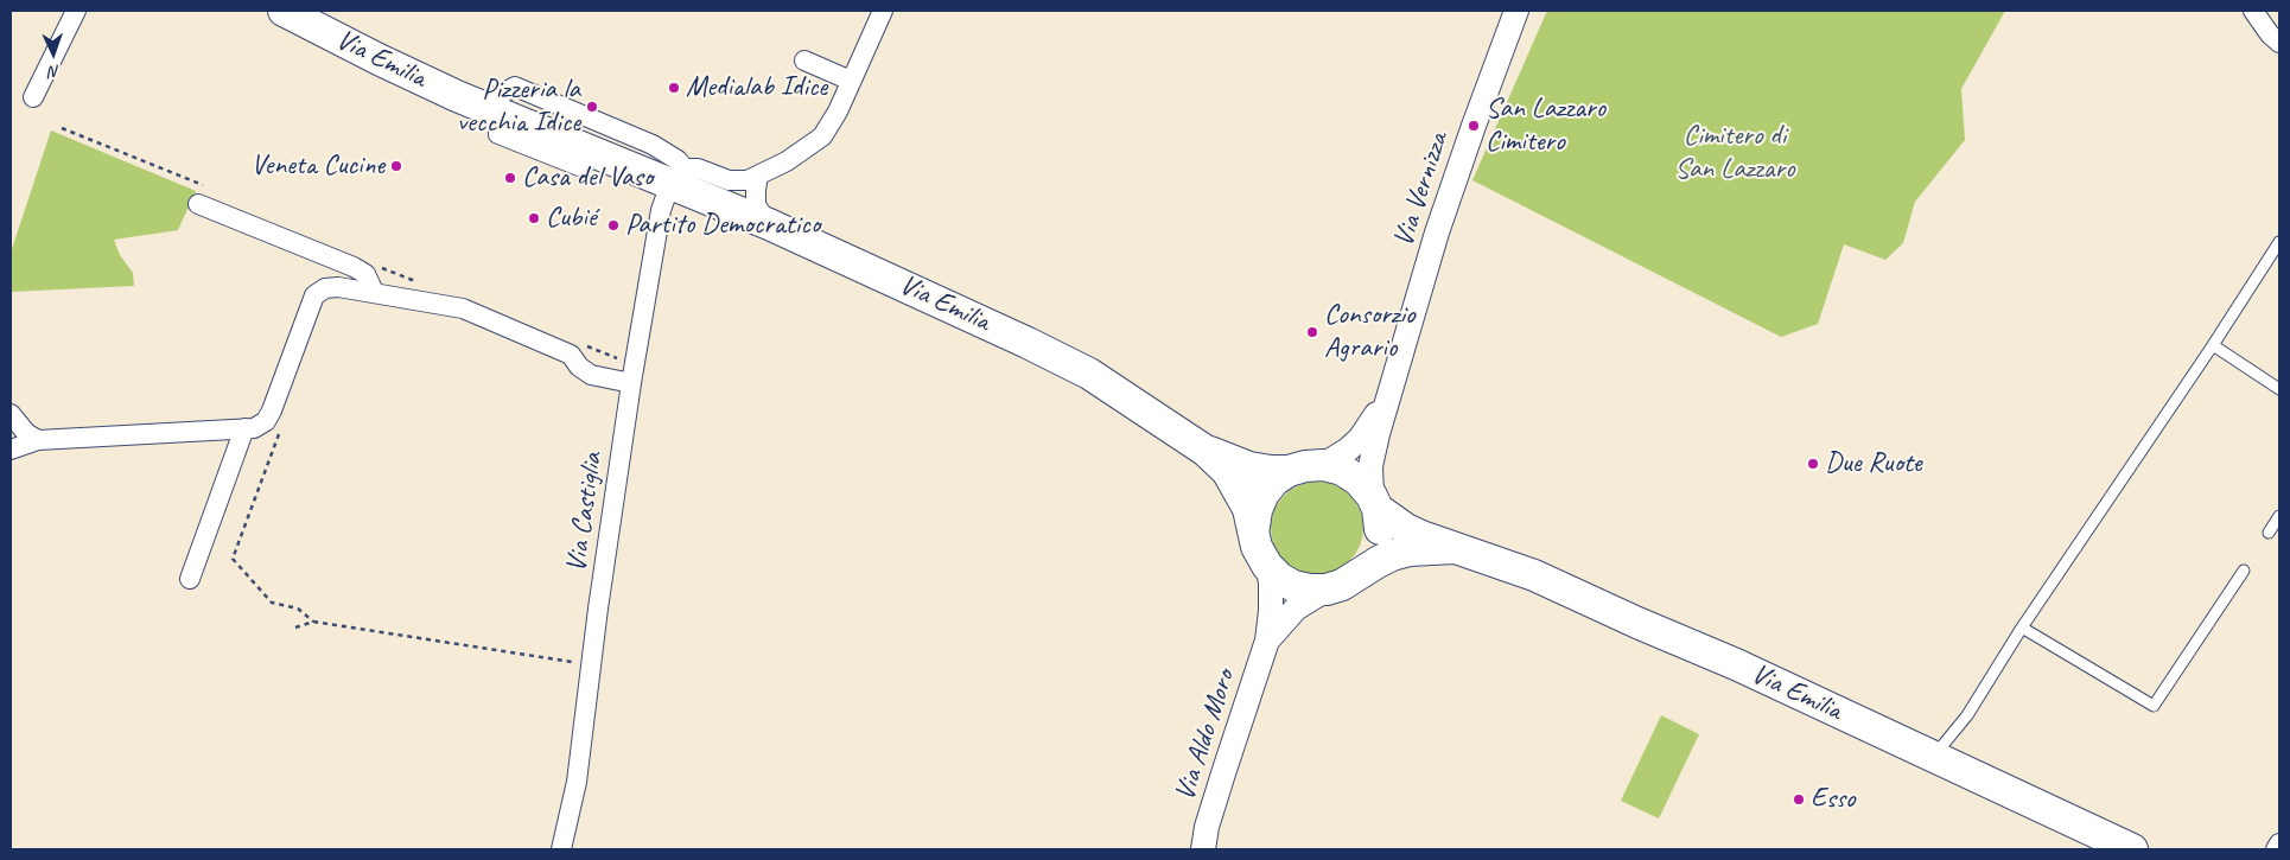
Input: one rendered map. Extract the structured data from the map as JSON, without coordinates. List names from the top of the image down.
{
  "streets": {
    "main road": ["Via Emilia"],
    "street": ["Via Vernizza", "Via Castiglia", "Via Aldo Moro"]
  },
  "crossings": [
    ["Via Emilia", "Via Vernizza"],
    ["Via Emilia", "Via Castiglia"],
    ["Via Emilia", "Via Aldo Moro"],
    ["Via Vernizza", "Via Aldo Moro"]
  ],
  "parks": ["Cimitero di San Lazzaro"],
  "places": [
    "Medialab Idice",
    "Pizzeria la vecchia Idice",
    "San Lazzaro Cimitero",
    "Veneta Cucine",
    "Casa del Vaso",
    "Cubié",
    "Partito Democratico",
    "Consorzio Agrario",
    "Due Ruote",
    "Esso"
  ],
  "north": "bottom"
}
